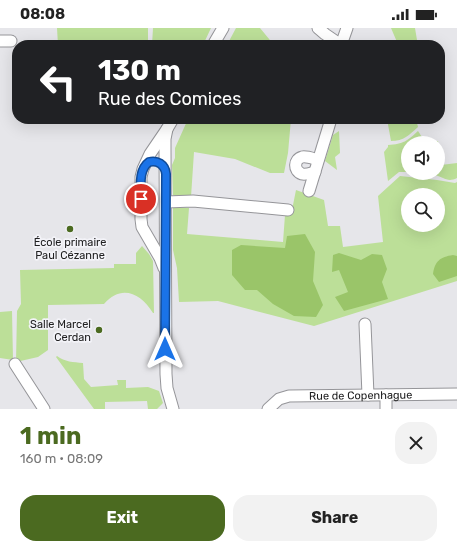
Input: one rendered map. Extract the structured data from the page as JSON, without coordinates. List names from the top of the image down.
{
  "streets": {
    "street": ["Rue de Copenhague"]
  },
  "places": ["École primaire Paul Cézanne", "Salle Marcel Cerdan"],
  "page": {
    "status": "08:08",
    "turn": ["130 m", "Rue des Comices"],
    "heading": ["1 min", "160 m · 08:09"],
    "buttons": ["Exit", "Share"]
  }
}
